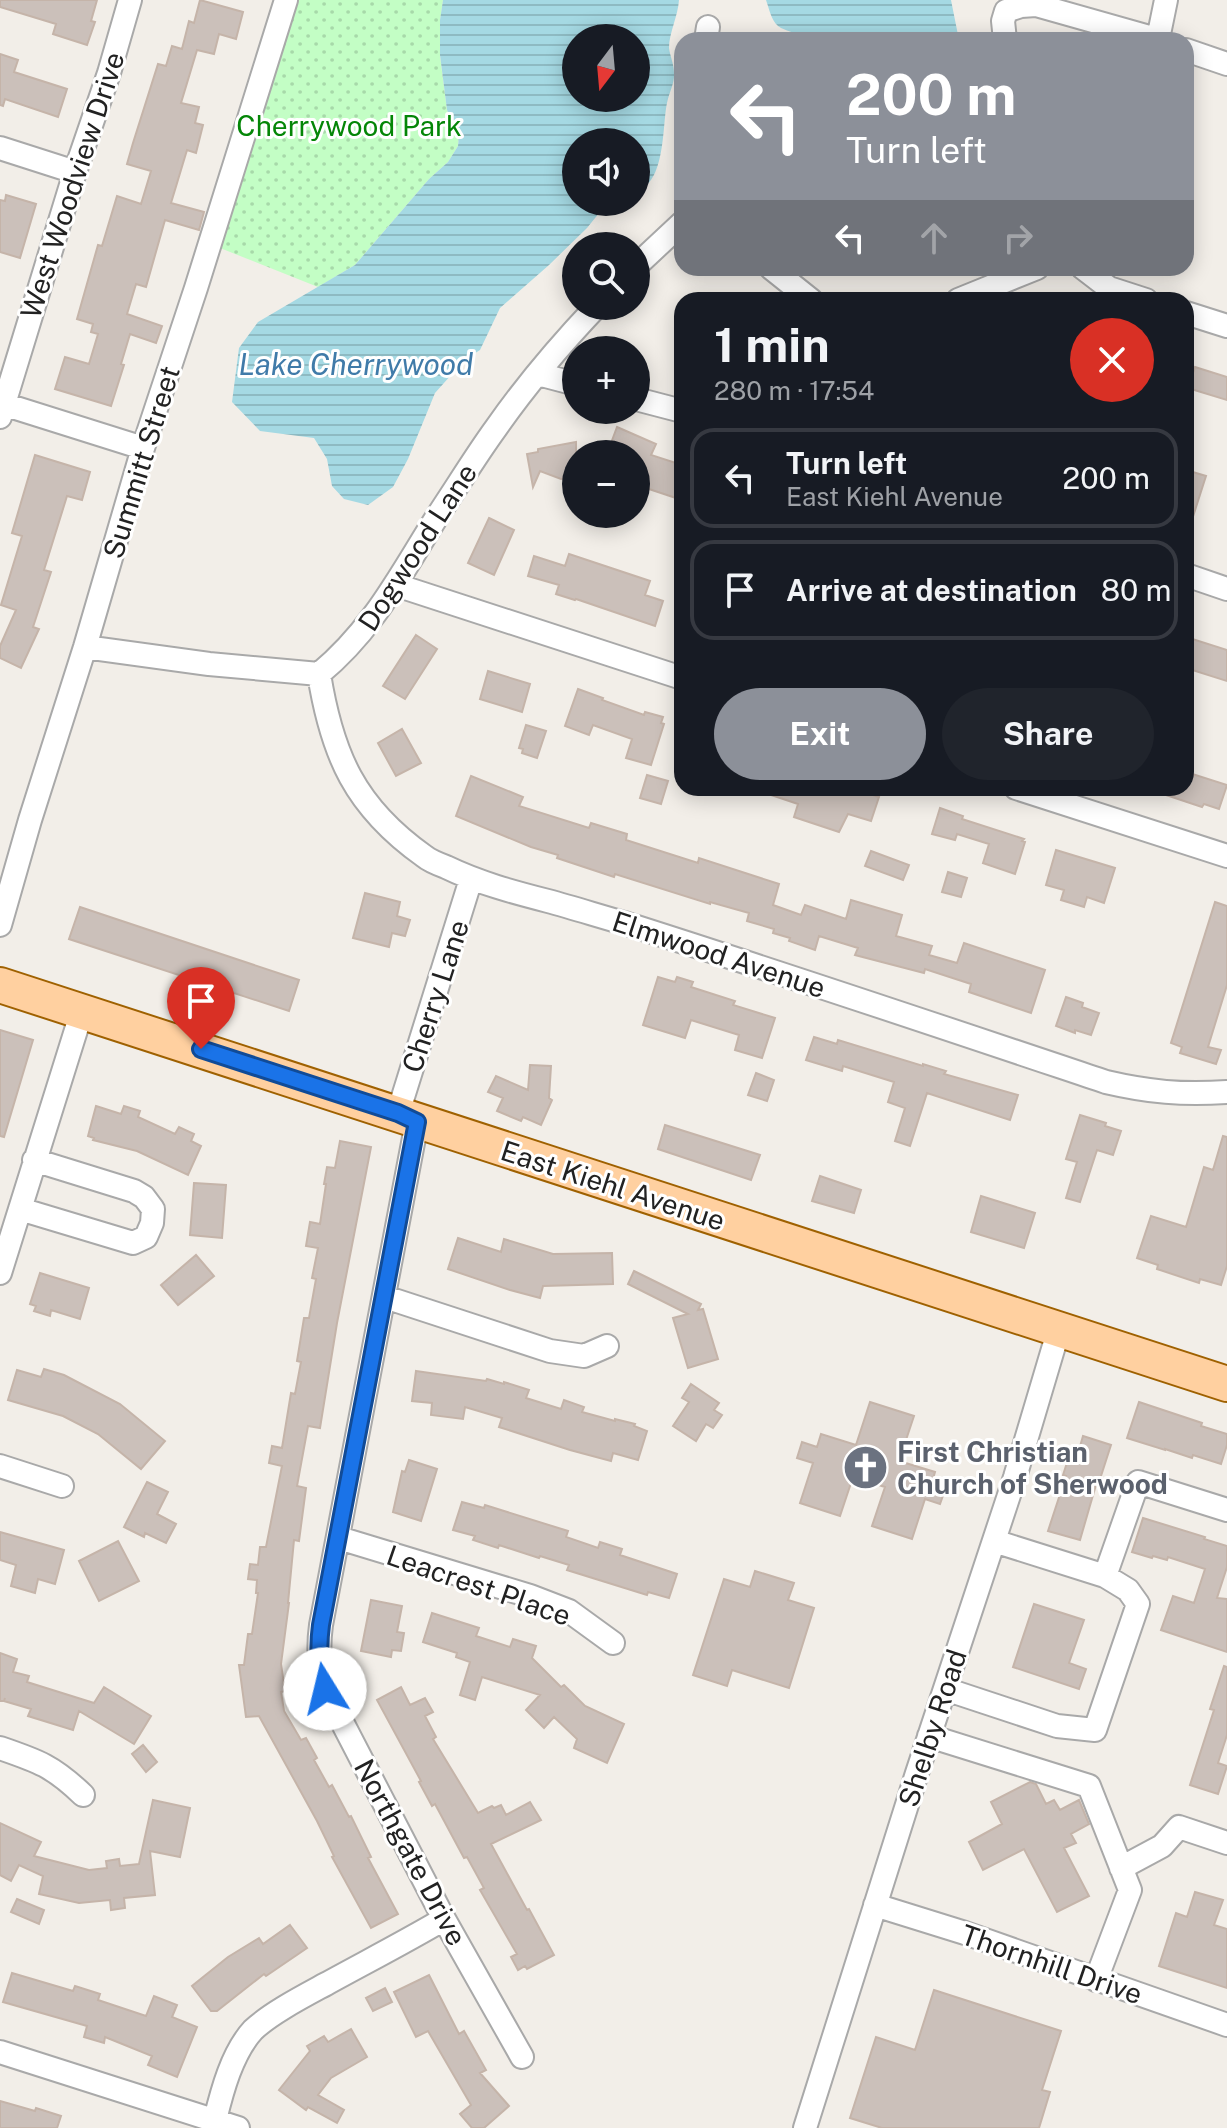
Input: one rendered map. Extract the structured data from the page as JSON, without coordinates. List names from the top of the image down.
{
  "streets": {
    "main road": ["East Kiehl Avenue"],
    "street": [
      "West Woodview Drive",
      "Summitt Street",
      "Dogwood Lane",
      "Elmwood Avenue",
      "Cherry Lane",
      "Leacrest Place",
      "Shelby Road",
      "Northgate Drive",
      "Thornhill Drive"
    ]
  },
  "crossings": [
    ["Dogwood Lane", "Elmwood Avenue"],
    ["Elmwood Avenue", "Cherry Lane"],
    ["Cherry Lane", "East Kiehl Avenue"],
    ["Cherry Lane", "Northgate Drive"],
    ["East Kiehl Avenue", "Shelby Road"],
    ["East Kiehl Avenue", "Northgate Drive"],
    ["Leacrest Place", "Northgate Drive"],
    ["Shelby Road", "Thornhill Drive"]
  ],
  "water": ["Lake Cherrywood"],
  "parks": ["Cherrywood Park"],
  "places": {
    "church": ["First Christian Church of Sherwood"]
  },
  "north": "bottom",
  "page": {
    "map_buttons": ["+", "−"],
    "turn": ["200 m", "Turn left"],
    "heading": ["1 min", "280 m · 17:54"],
    "list": [
      {
        "name": "Turn left",
        "note": "East Kiehl Avenue",
        "value": "200 m"
      },
      {
        "name": "Arrive at destination",
        "value": "80 m"
      }
    ],
    "buttons": ["Exit", "Share"]
  }
}
